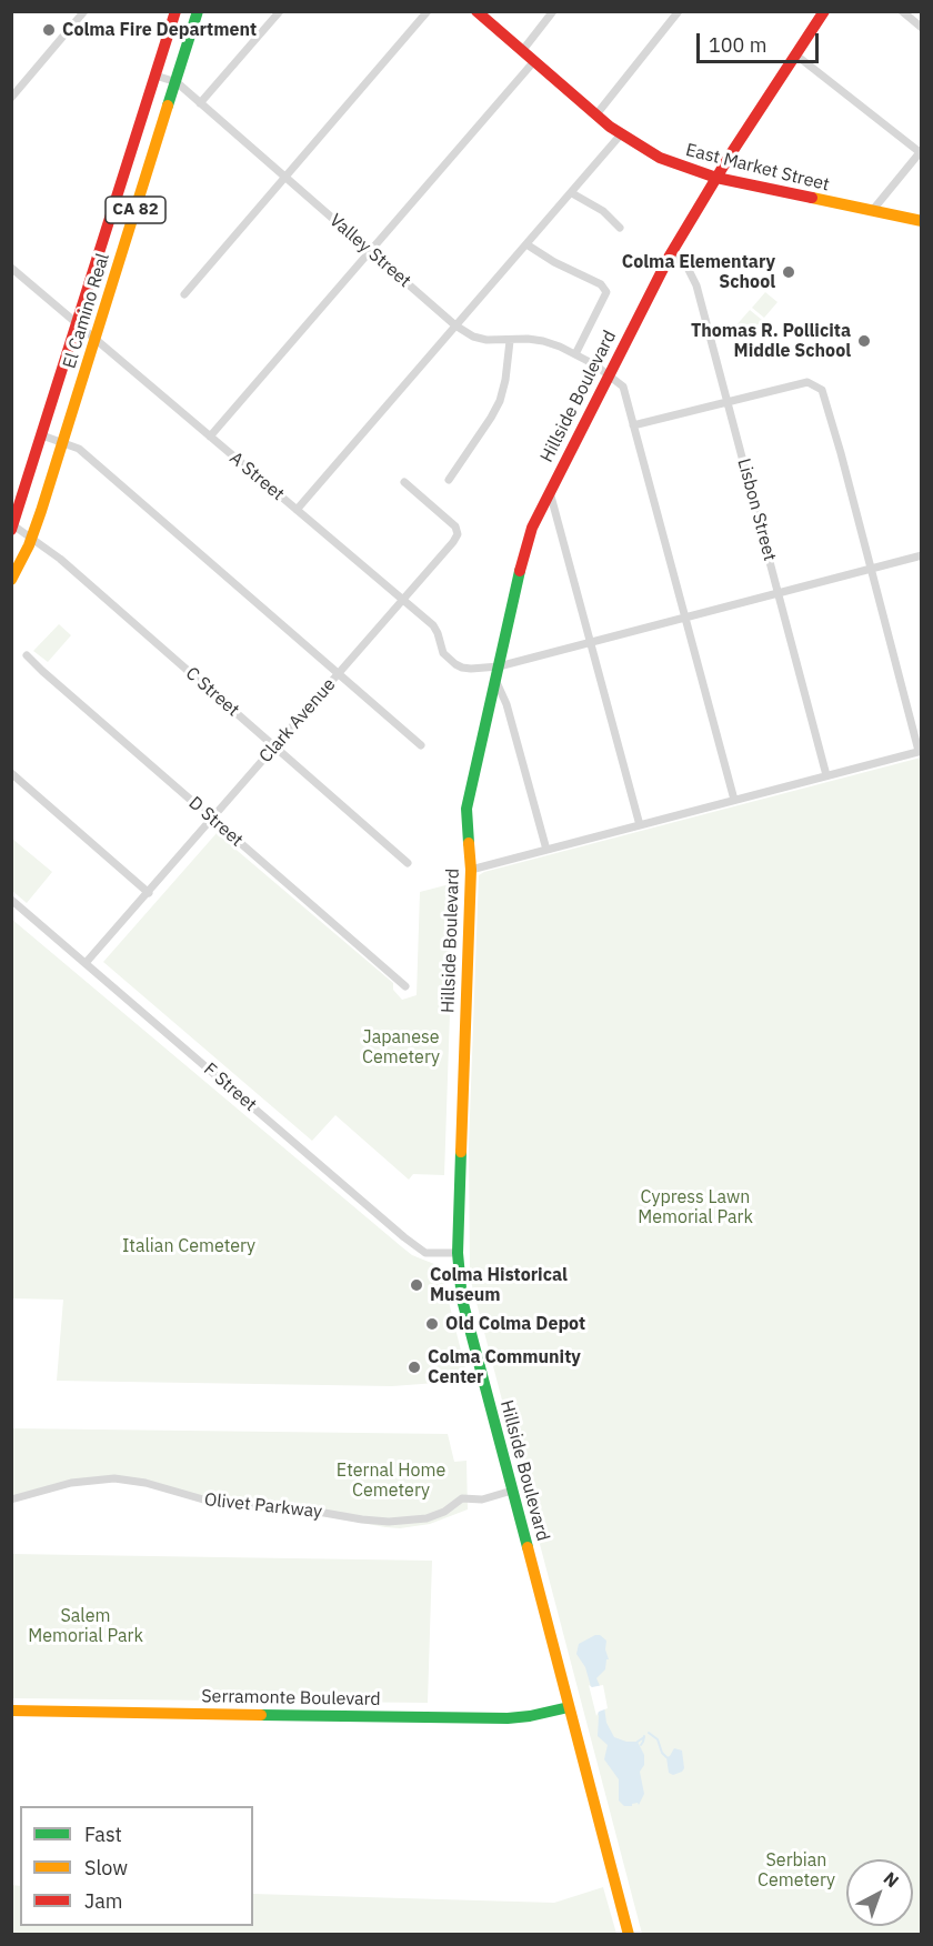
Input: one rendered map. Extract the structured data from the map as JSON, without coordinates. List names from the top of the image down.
{
  "streets": {
    "main road": [
      "East Market Street",
      "CA 82",
      "El Camino Real",
      "Hillside Boulevard",
      "Serramonte Boulevard"
    ],
    "street": [
      "Valley Street",
      "A Street",
      "Lisbon Street",
      "C Street",
      "Clark Avenue",
      "D Street",
      "F Street",
      "Olivet Parkway"
    ]
  },
  "crossings": [
    ["East Market Street", "Hillside Boulevard"],
    ["Valley Street", "El Camino Real"],
    ["Valley Street", "Hillside Boulevard"],
    ["El Camino Real", "A Street"],
    ["El Camino Real", "C Street"],
    ["Hillside Boulevard", "A Street"],
    ["Hillside Boulevard", "Lisbon Street"],
    ["Hillside Boulevard", "F Street"],
    ["Hillside Boulevard", "Olivet Parkway"],
    ["Hillside Boulevard", "Serramonte Boulevard"],
    ["A Street", "Lisbon Street"],
    ["A Street", "Clark Avenue"],
    ["C Street", "Clark Avenue"],
    ["Clark Avenue", "D Street"],
    ["Clark Avenue", "F Street"]
  ],
  "parks": [
    "Japanese Cemetery",
    "Cypress Lawn Memorial Park",
    "Italian Cemetery",
    "Eternal Home Cemetery",
    "Salem Memorial Park",
    "Serbian Cemetery"
  ],
  "places": [
    "Colma Fire Department",
    "Colma Elementary School",
    "Thomas R. Pollicita Middle School",
    "Colma Historical Museum",
    "Old Colma Depot",
    "Colma Community Center"
  ],
  "legend": ["Fast", "Slow", "Jam"],
  "scale_bar": "100 m",
  "north": "top right"
}
